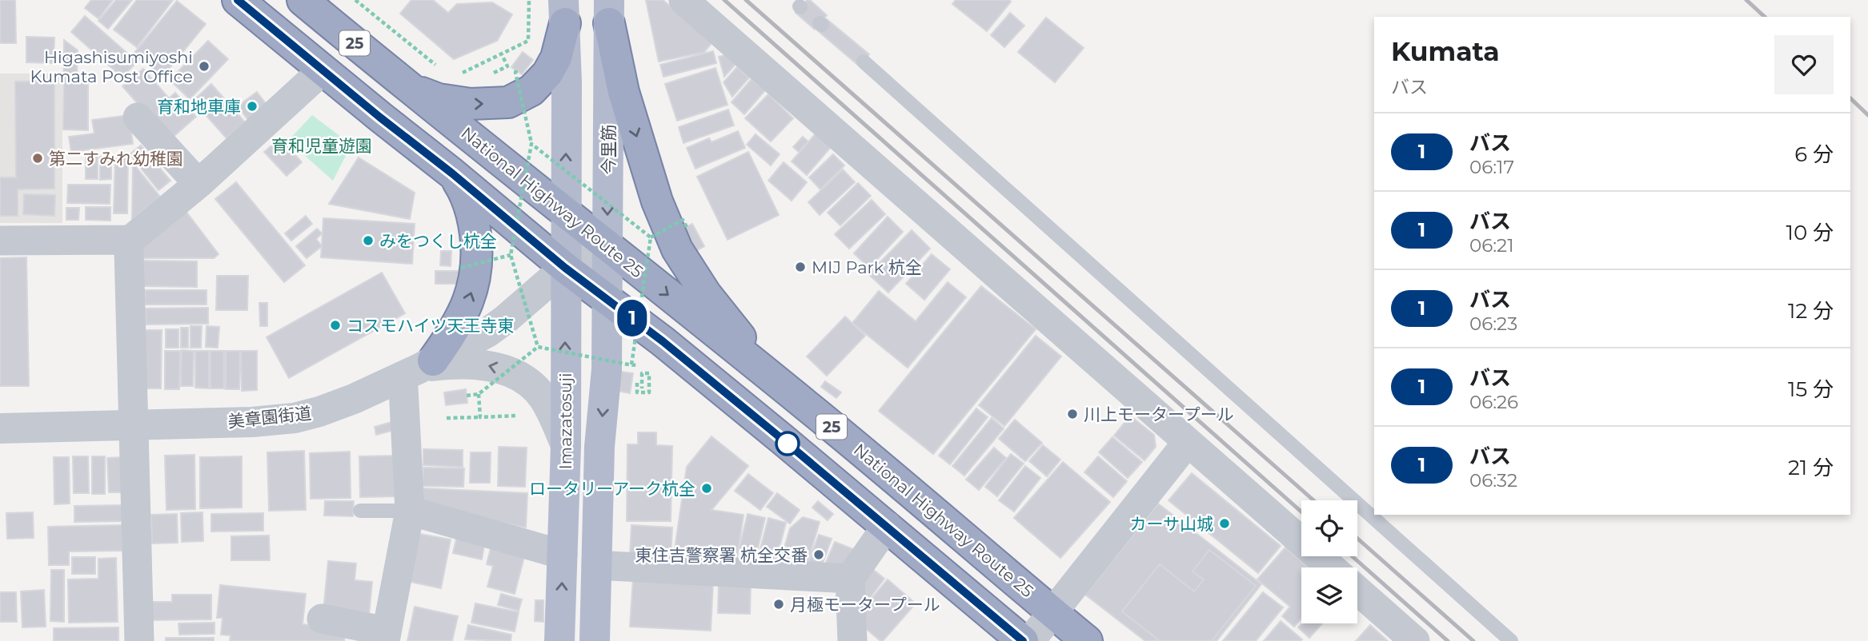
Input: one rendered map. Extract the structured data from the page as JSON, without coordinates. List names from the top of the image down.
{
  "streets": {
    "highway": ["25", "National Highway Route 25"],
    "main road": ["今里筋", "Imazatosuji"],
    "street": ["美章園街道"]
  },
  "crossings": [
    ["25", "今里筋"],
    ["25", "美章園街道"],
    ["25", "Imazatosuji"],
    ["今里筋", "National Highway Route 25"],
    ["今里筋", "美章園街道"],
    ["今里筋", "Imazatosuji"],
    ["National Highway Route 25", "美章園街道"],
    ["美章園街道", "Imazatosuji"]
  ],
  "parks": ["育和児童遊園"],
  "places": [
    "Higashisumiyoshi Kumata Post Office",
    "育和地車庫",
    "第二すみれ幼稚園",
    "みをつくし杭全",
    "MIJ Park 杭全",
    "コスモハイツ天王寺東",
    "川上モータープール",
    "ロータリーアーク杭全",
    "カーサ山城",
    "東住吉警察署 杭全交番",
    "月極モータープール"
  ],
  "lines": ["bus line 1"],
  "page": {
    "on_map": "1",
    "heading": ["Kumata", "バス"],
    "list": [
      {
        "mark": "1",
        "name": "バス",
        "note": "06:17",
        "value": "6 分"
      },
      {
        "mark": "1",
        "name": "バス",
        "note": "06:21",
        "value": "10 分"
      },
      {
        "mark": "1",
        "name": "バス",
        "note": "06:23",
        "value": "12 分"
      },
      {
        "mark": "1",
        "name": "バス",
        "note": "06:26",
        "value": "15 分"
      },
      {
        "mark": "1",
        "name": "バス",
        "note": "06:32",
        "value": "21 分"
      }
    ]
  }
}
